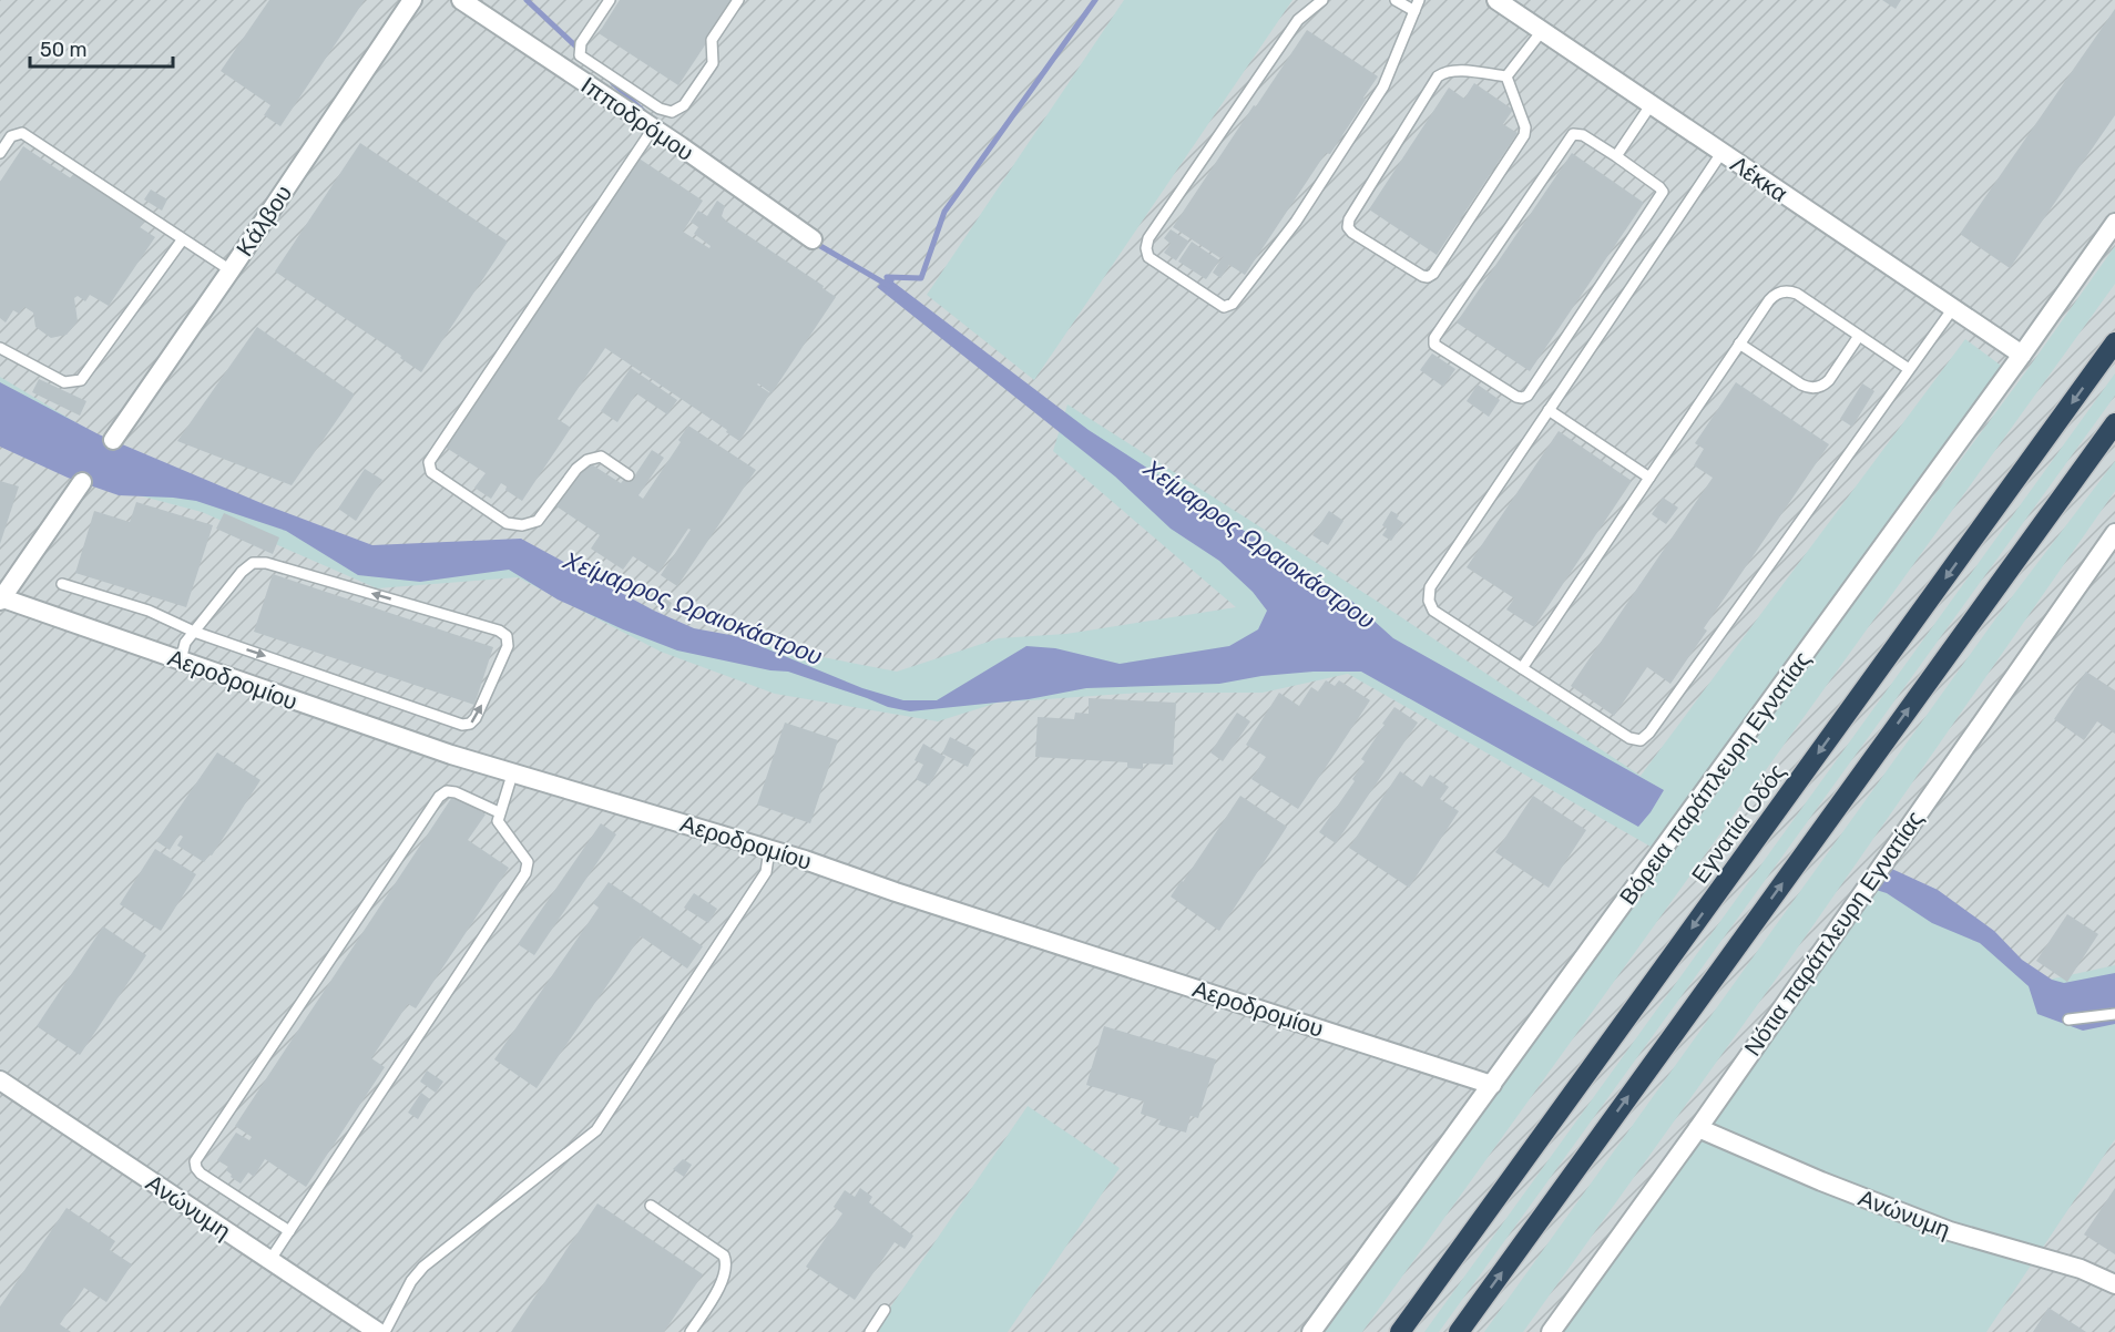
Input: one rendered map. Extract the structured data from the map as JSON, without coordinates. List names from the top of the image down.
{
  "streets": {
    "highway": ["Εγνατία Οδός"],
    "street": [
      "Ιπποδρόμου",
      "Λέκκα",
      "Κάλβου",
      "Αεροδρομίου",
      "Βόρεια παράπλευρη Εγνατίας",
      "Νότια παράπλευρη Εγνατίας",
      "Ανώνυμη"
    ]
  },
  "crossings": [
    ["Λέκκα", "Βόρεια παράπλευρη Εγνατίας"],
    ["Αεροδρομίου", "Βόρεια παράπλευρη Εγνατίας"],
    ["Νότια παράπλευρη Εγνατίας", "Ανώνυμη"]
  ],
  "water": ["Χείμαρρος Ωραιοκάστρου"],
  "scale_bar": "50 m"
}
